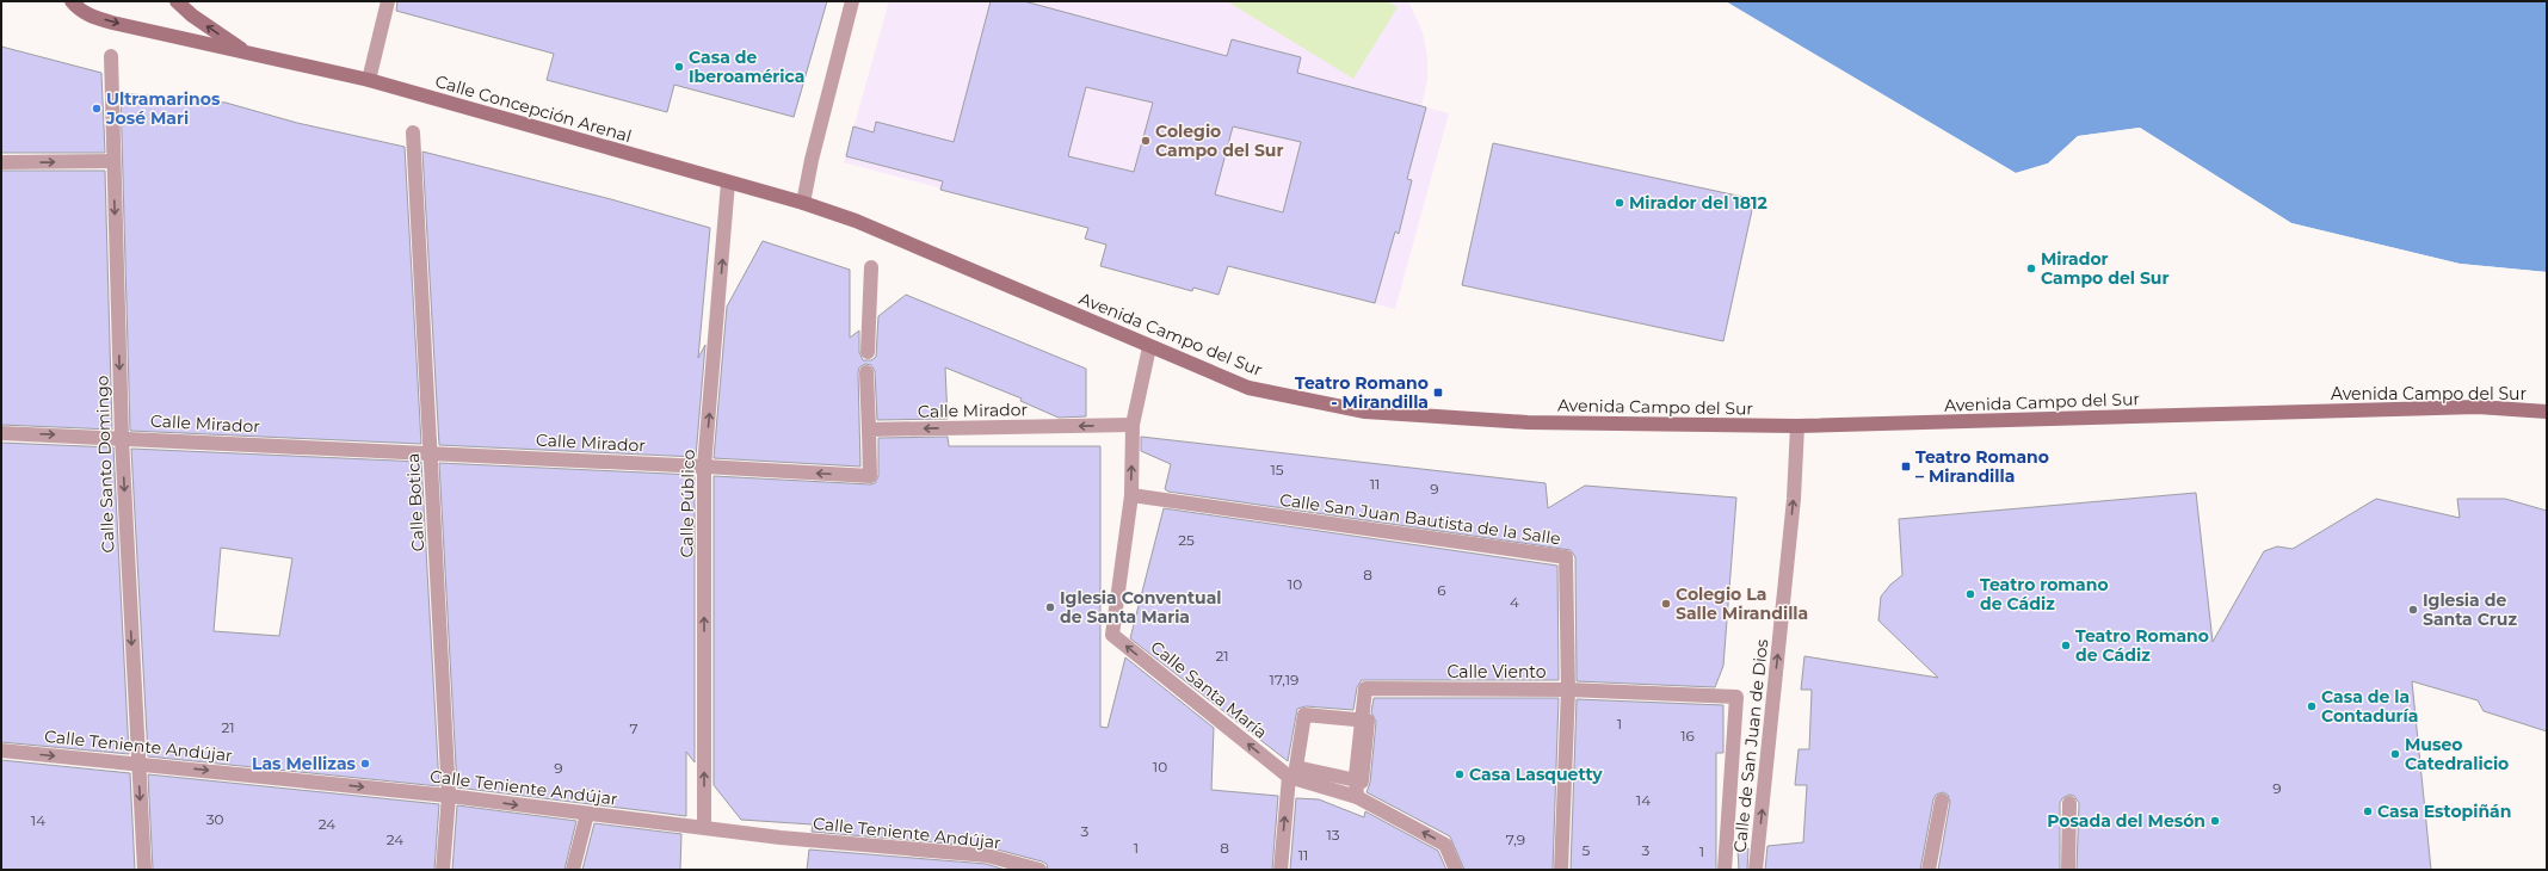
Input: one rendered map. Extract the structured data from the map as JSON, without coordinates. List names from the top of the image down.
{
  "streets": {
    "street": [
      "Calle Concepción Arenal",
      "Avenida Campo del Sur",
      "Calle Mirador",
      "Calle Santo Domingo",
      "Calle Botica",
      "Calle Público",
      "Calle San Juan Bautista de la Salle",
      "Calle Viento",
      "Calle Santa María",
      "Calle Teniente Andújar",
      "Calle de San Juan de Dios"
    ]
  },
  "crossings": [
    ["Calle Concepción Arenal", "Avenida Campo del Sur"],
    ["Calle Concepción Arenal", "Calle Público"],
    ["Avenida Campo del Sur", "Calle Santa María"],
    ["Avenida Campo del Sur", "Calle de San Juan de Dios"],
    ["Calle Mirador", "Calle Santo Domingo"],
    ["Calle Mirador", "Calle Botica"],
    ["Calle Mirador", "Calle Público"],
    ["Calle Mirador", "Calle Santa María"],
    ["Calle Santo Domingo", "Calle Teniente Andújar"],
    ["Calle Botica", "Calle Teniente Andújar"],
    ["Calle Público", "Calle Teniente Andújar"],
    ["Calle San Juan Bautista de la Salle", "Calle Viento"],
    ["Calle San Juan Bautista de la Salle", "Calle Santa María"]
  ],
  "one_way": [
    "Calle Santo Domingo",
    "Calle Público",
    "Calle Santa María",
    "Calle Teniente Andújar",
    "Calle de San Juan de Dios"
  ],
  "places": {
    "other": [
      "Casa de Iberoamérica",
      "Ultramarinos José Mari",
      "Colegio Campo del Sur",
      "Mirador del 1812",
      "Mirador Campo del Sur",
      "Teatro romano de Cádiz",
      "Colegio La Salle Mirandilla",
      "Iglesia Conventual de Santa Maria",
      "Iglesia de Santa Cruz",
      "Teatro Romano de Cádiz",
      "Casa de la Contaduría",
      "Museo Catedralicio",
      "Las Mellizas",
      "Casa Lasquetty",
      "Casa Estopiñán",
      "Posada del Mesón"
    ],
    "transit": ["Teatro Romano - Mirandilla", "Teatro Romano – Mirandilla"]
  },
  "house_numbers": [
    "15",
    "11",
    "9",
    "25",
    "8",
    "10",
    "6",
    "4",
    "21",
    "17,19",
    "1",
    "21",
    "7",
    "16",
    "10",
    "9",
    "9",
    "14",
    "30",
    "14",
    "24",
    "3",
    "13",
    "24",
    "7,9",
    "1",
    "8",
    "5",
    "3",
    "1",
    "11"
  ]
}
